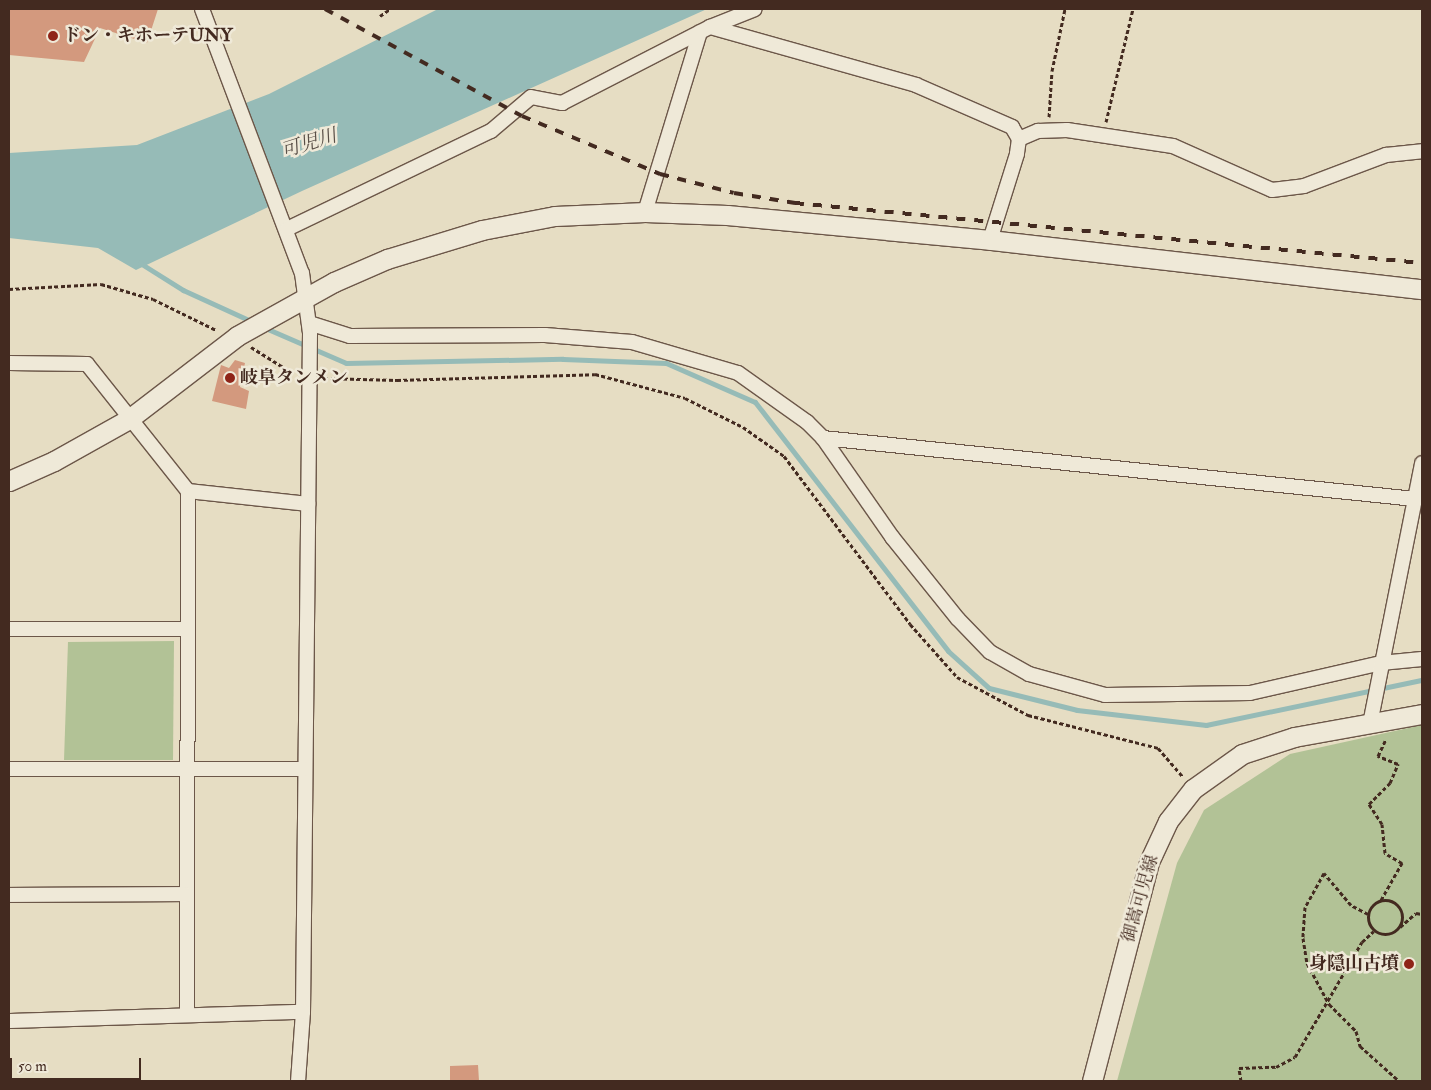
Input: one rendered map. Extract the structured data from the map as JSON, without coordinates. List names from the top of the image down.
{
  "streets": {
    "street": ["御嵩可児線"]
  },
  "water": ["可児川"],
  "places": ["ドン・キホーテUNY", "岐阜タンメン", "身隠山古墳"],
  "scale_bar": "50 m"
}
